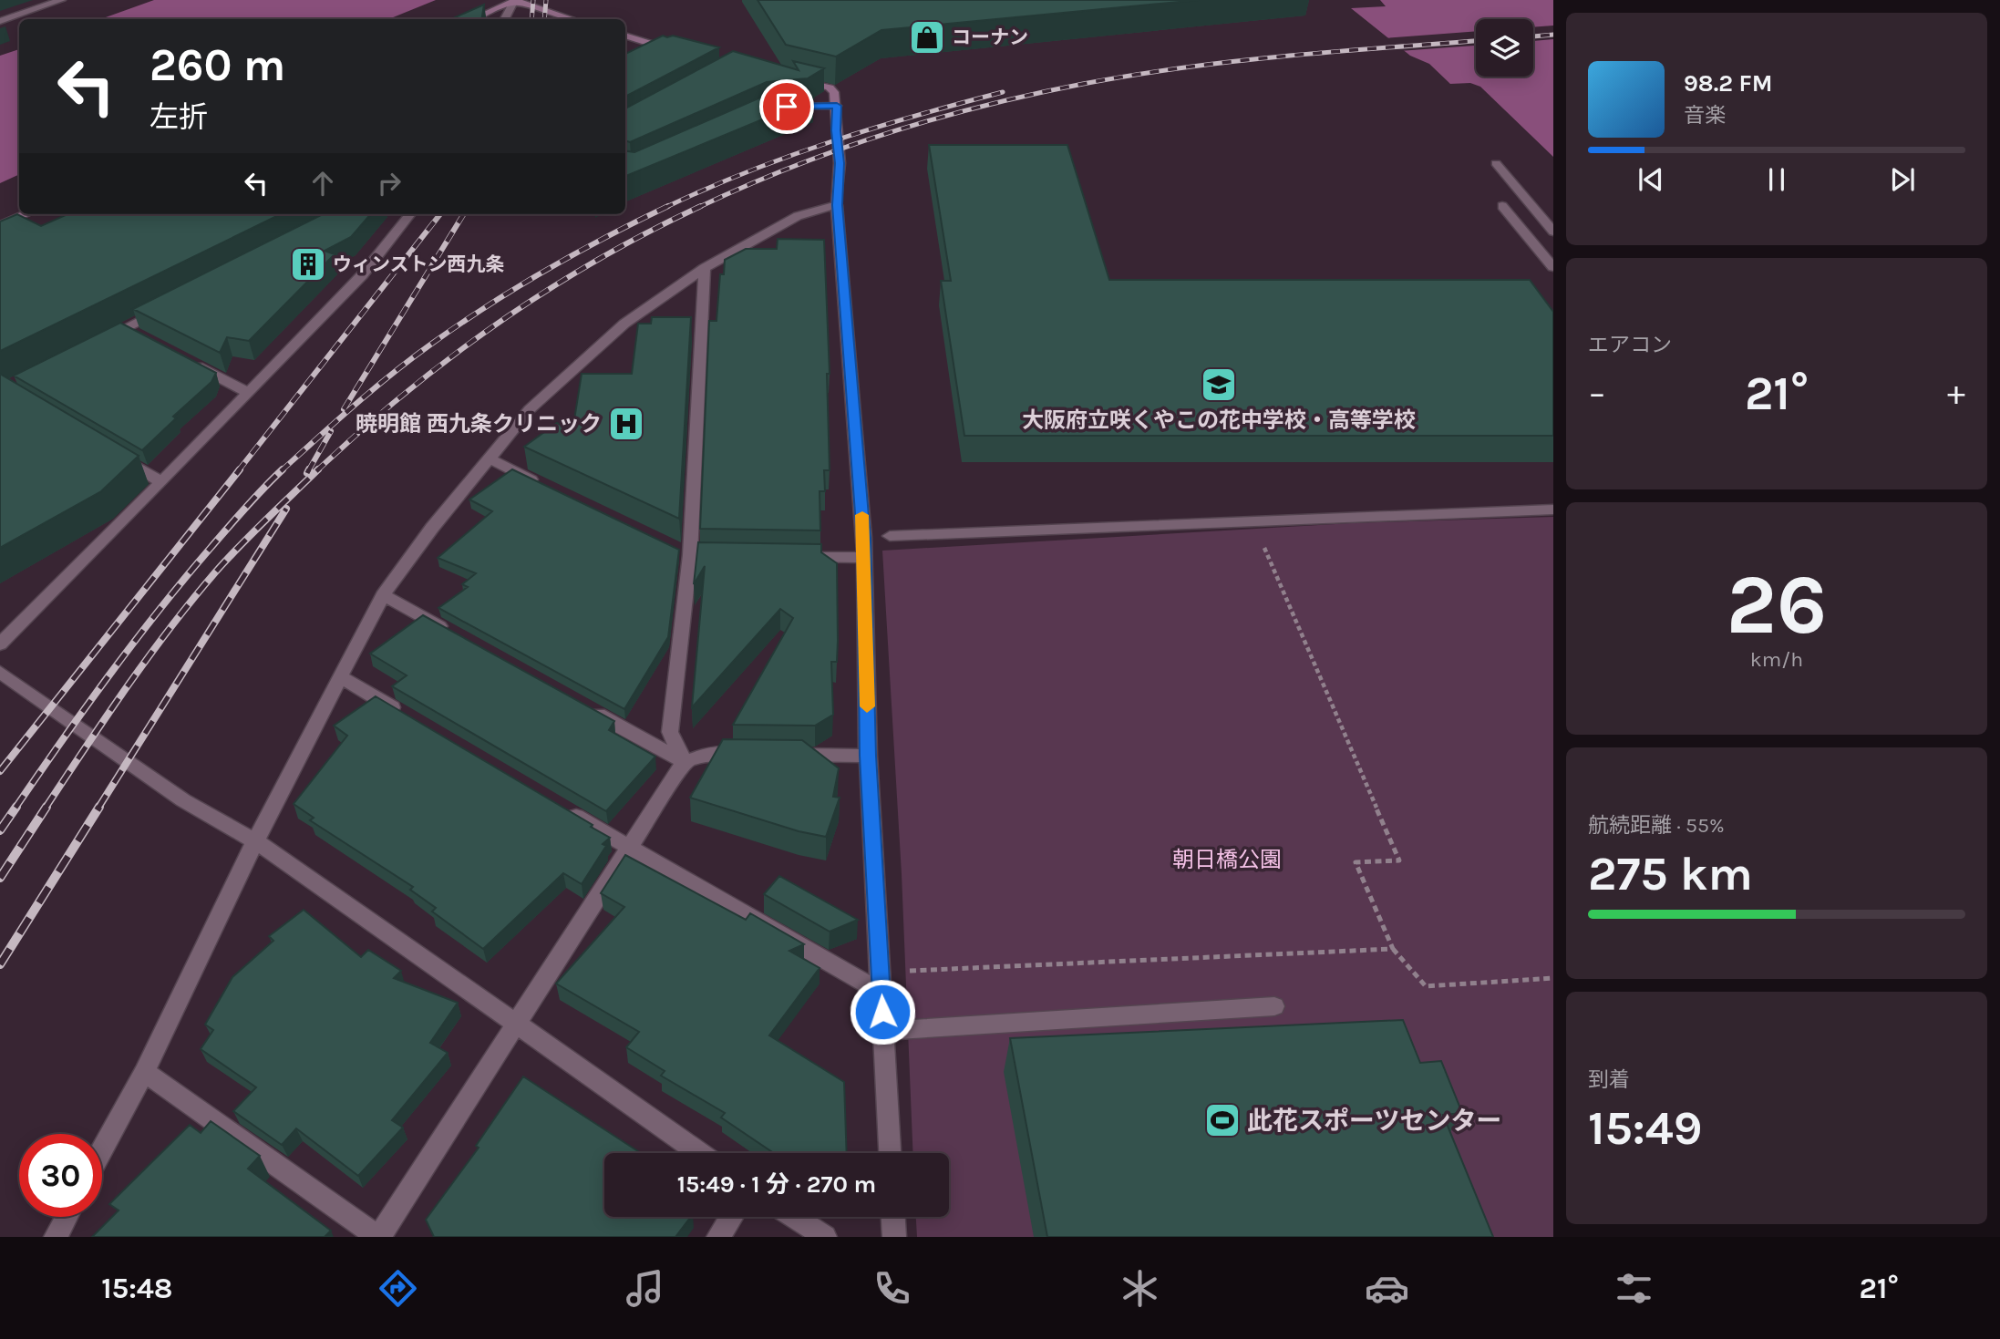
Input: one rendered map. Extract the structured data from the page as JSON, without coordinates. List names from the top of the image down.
{
  "parks": ["朝日橋公園"],
  "places": {
    "shop": ["コーナン"],
    "building": ["ウィンストン西九条"],
    "school or university": ["大阪府立咲くやこの花中学校・高等学校"],
    "hospital": ["暁明館 西九条クリニック"],
    "sports": ["此花スポーツセンター"]
  },
  "page": {
    "turn": ["260 m", "左折"],
    "song": ["98.2 FM", "音楽"],
    "tile": [
      "エアコン",
      ["26", "km/h"],
      ["航続距離 · 55%", "275 km"],
      ["到着", "15:49"]
    ],
    "heat": ["−", "21°", "+"],
    "limit": "30",
    "trip": "15:49 · 1 分 · 270 m",
    "tabs": ["15:48", "21°"]
  }
}
